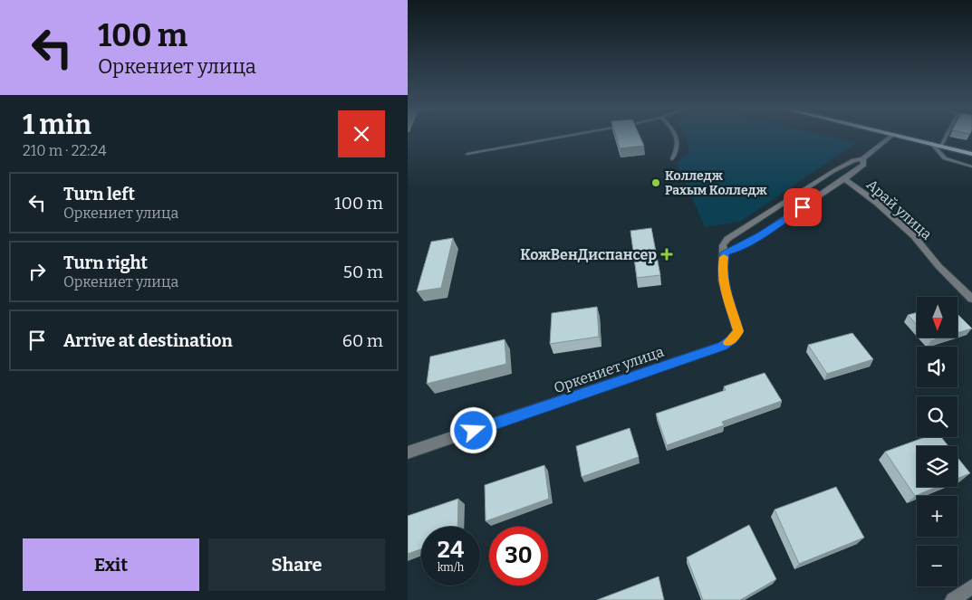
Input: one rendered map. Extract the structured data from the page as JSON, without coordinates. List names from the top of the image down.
{
  "streets": {
    "street": ["Арай улица", "Оркениет улица"]
  },
  "crossings": [
    ["Арай улица", "Оркениет улица"]
  ],
  "places": {
    "other": ["Колледж Рахым Колледж"],
    "health": ["КожВенДиспансер"]
  },
  "north": "bottom",
  "page": {
    "turn": ["100 m", "Оркениет улица"],
    "heading": ["1 min", "210 m · 22:24"],
    "list": [
      {
        "name": "Turn left",
        "note": "Оркениет улица",
        "value": "100 m"
      },
      {
        "name": "Turn right",
        "note": "Оркениет улица",
        "value": "50 m"
      },
      {
        "name": "Arrive at destination",
        "value": "60 m"
      }
    ],
    "map_buttons": ["+", "−"],
    "speed": "24 km/h",
    "limit": "30",
    "buttons": ["Exit", "Share"]
  }
}
